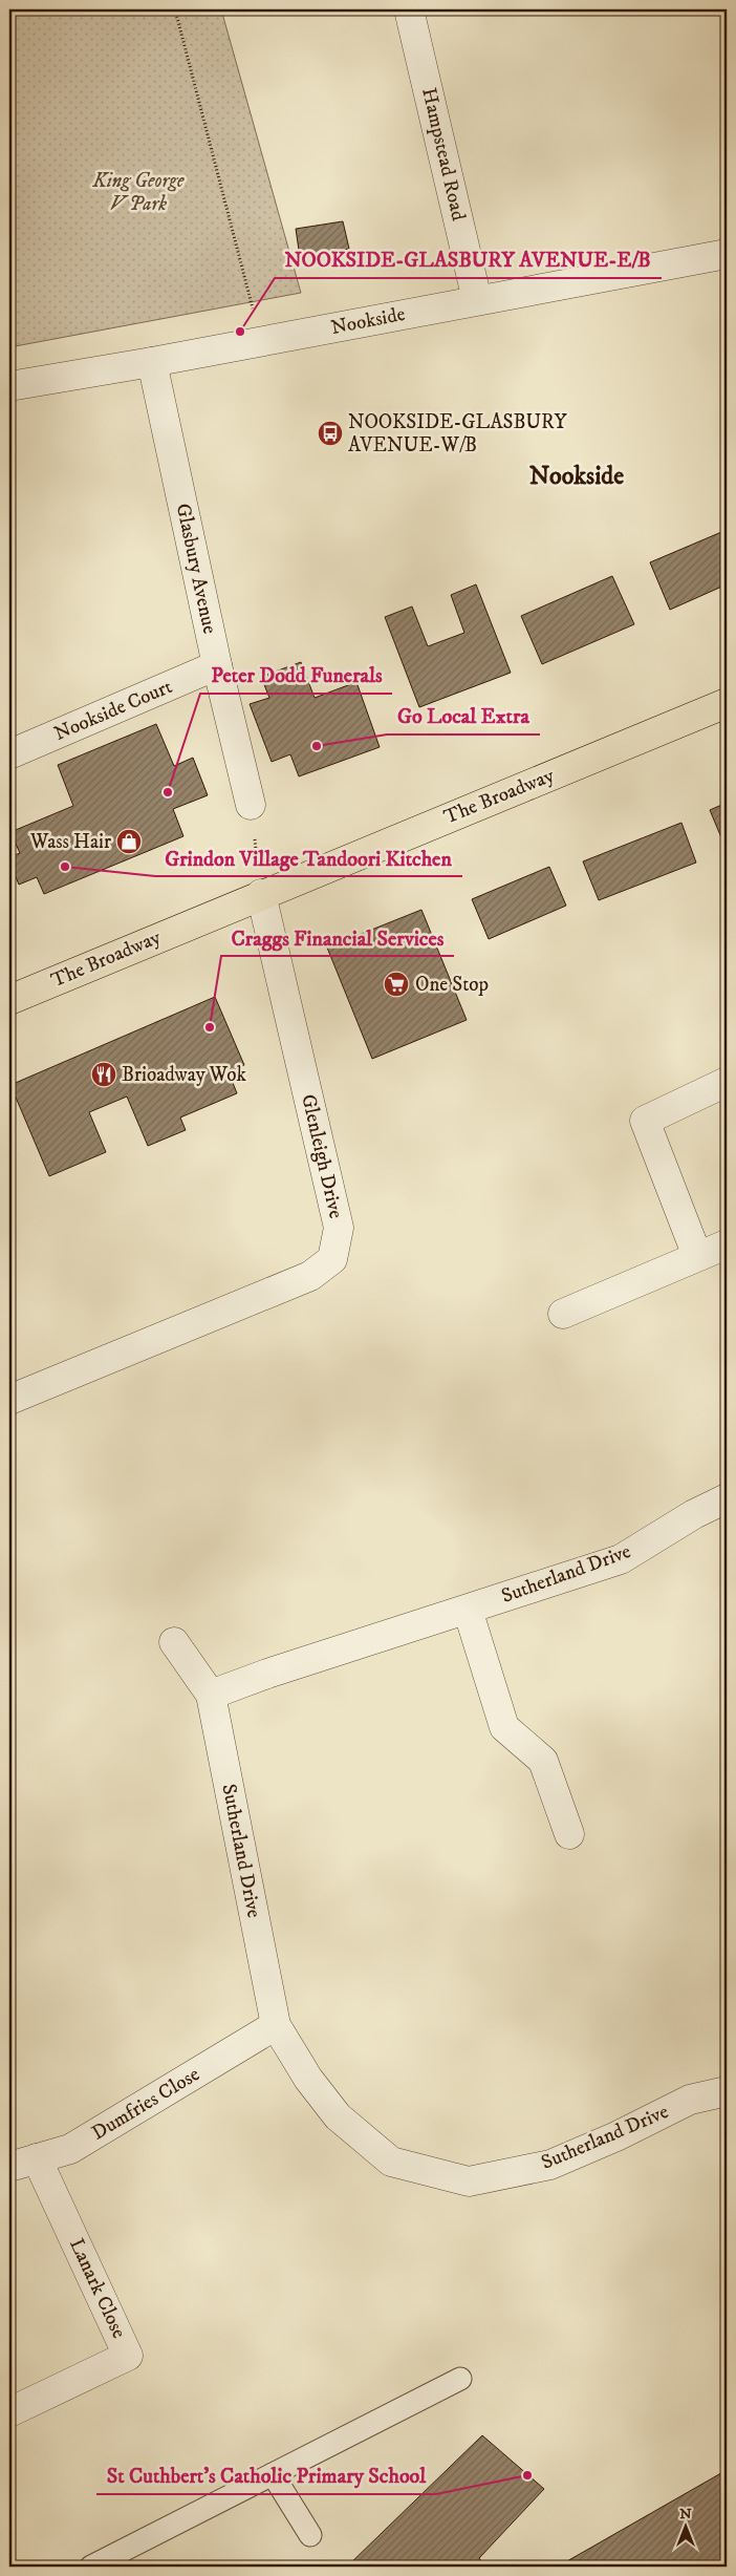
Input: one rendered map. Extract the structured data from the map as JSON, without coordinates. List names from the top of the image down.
{
  "streets": {
    "main road": ["The Broadway"],
    "street": [
      "Hampstead Road",
      "Nookside",
      "Glasbury Avenue",
      "Nookside Court",
      "Glenleigh Drive",
      "Sutherland Drive",
      "Dumfries Close",
      "Lanark Close"
    ]
  },
  "crossings": [
    ["Hampstead Road", "Nookside"],
    ["Nookside", "Glasbury Avenue"],
    ["Glasbury Avenue", "Nookside Court"],
    ["The Broadway", "Glenleigh Drive"],
    ["Sutherland Drive", "Dumfries Close"],
    ["Dumfries Close", "Lanark Close"]
  ],
  "districts": ["Nookside"],
  "parks": ["King George V Park"],
  "places": {
    "other": [
      "NOOKSIDE-GLASBURY AVENUE-E/B",
      "Go Local Extra",
      "Peter Dodd Funerals",
      "Grindon Village Tandoori Kitchen",
      "Craggs Financial Services",
      "St Cuthbert's Catholic Primary School"
    ],
    "bus stop": ["NOOKSIDE-GLASBURY AVENUE-W/B"],
    "shop": ["Wass Hair"],
    "supermarket": ["One Stop"],
    "restaurant": ["Brioadway Wok"]
  },
  "north": "top"
}
